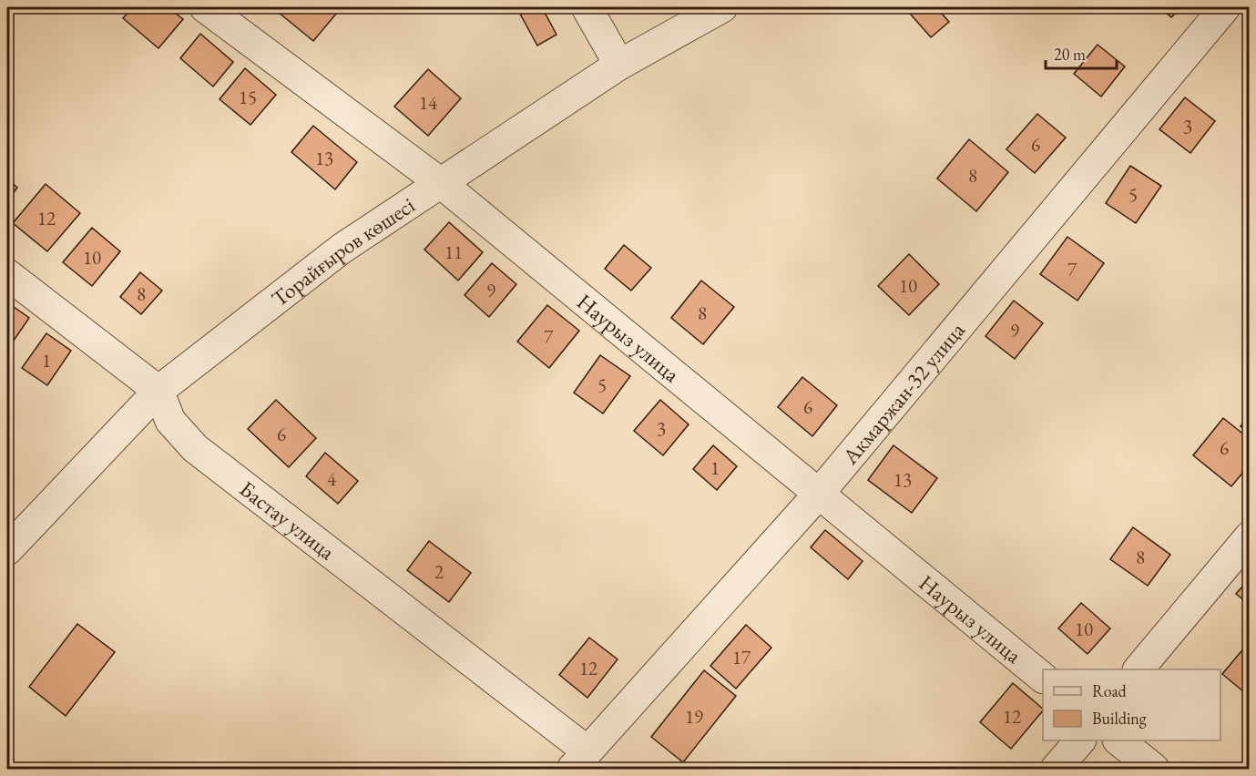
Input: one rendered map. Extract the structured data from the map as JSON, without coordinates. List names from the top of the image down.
{
  "streets": {
    "street": [
      "Торайғыров көшесі",
      "Наурыз улица",
      "Акмаржан-32 улица",
      "Бастау улица"
    ]
  },
  "crossings": [
    ["Торайғыров көшесі", "Наурыз улица"],
    ["Торайғыров көшесі", "Бастау улица"],
    ["Наурыз улица", "Акмаржан-32 улица"],
    ["Акмаржан-32 улица", "Бастау улица"]
  ],
  "house_numbers": [
    "15",
    "14",
    "3",
    "6",
    "13",
    "8",
    "5",
    "12",
    "11",
    "10",
    "7",
    "10",
    "9",
    "8",
    "8",
    "9",
    "7",
    "1",
    "5",
    "6",
    "3",
    "6",
    "6",
    "1",
    "4",
    "13",
    "8",
    "2",
    "10",
    "17",
    "12",
    "19",
    "12"
  ],
  "legend": ["Road", "Building"],
  "scale_bar": "20 m"
}
